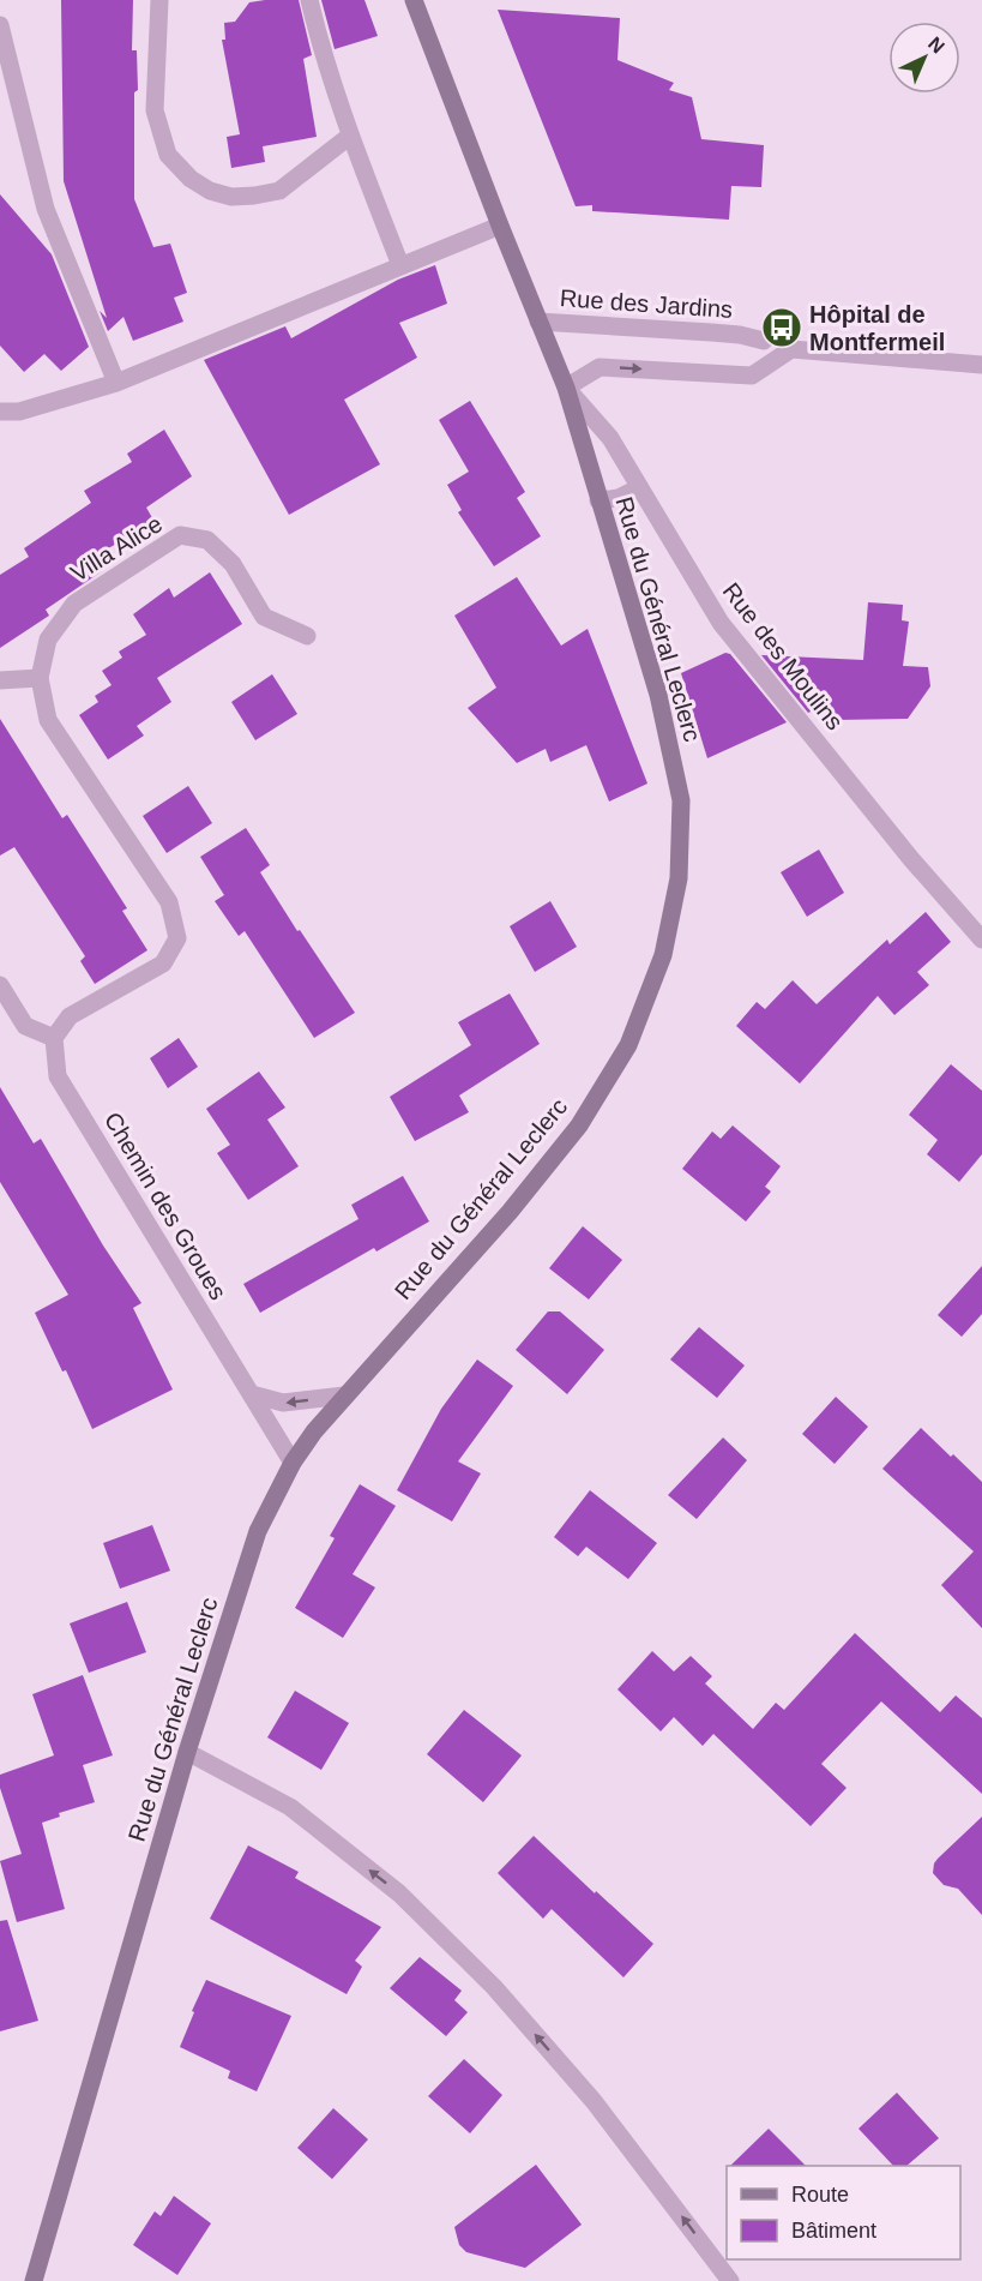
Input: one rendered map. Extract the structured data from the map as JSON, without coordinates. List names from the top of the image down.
{
  "streets": {
    "street": [
      "Rue des Jardins",
      "Villa Alice",
      "Rue du Général Leclerc",
      "Rue des Moulins",
      "Chemin des Groues"
    ]
  },
  "crossings": [
    ["Rue des Jardins", "Rue du Général Leclerc"],
    ["Villa Alice", "Chemin des Groues"],
    ["Rue du Général Leclerc", "Rue des Moulins"],
    ["Rue du Général Leclerc", "Chemin des Groues"]
  ],
  "places": {
    "bus stop": ["Hôpital de Montfermeil"]
  },
  "legend": ["Route", "Bâtiment"],
  "north": "top right"
}
